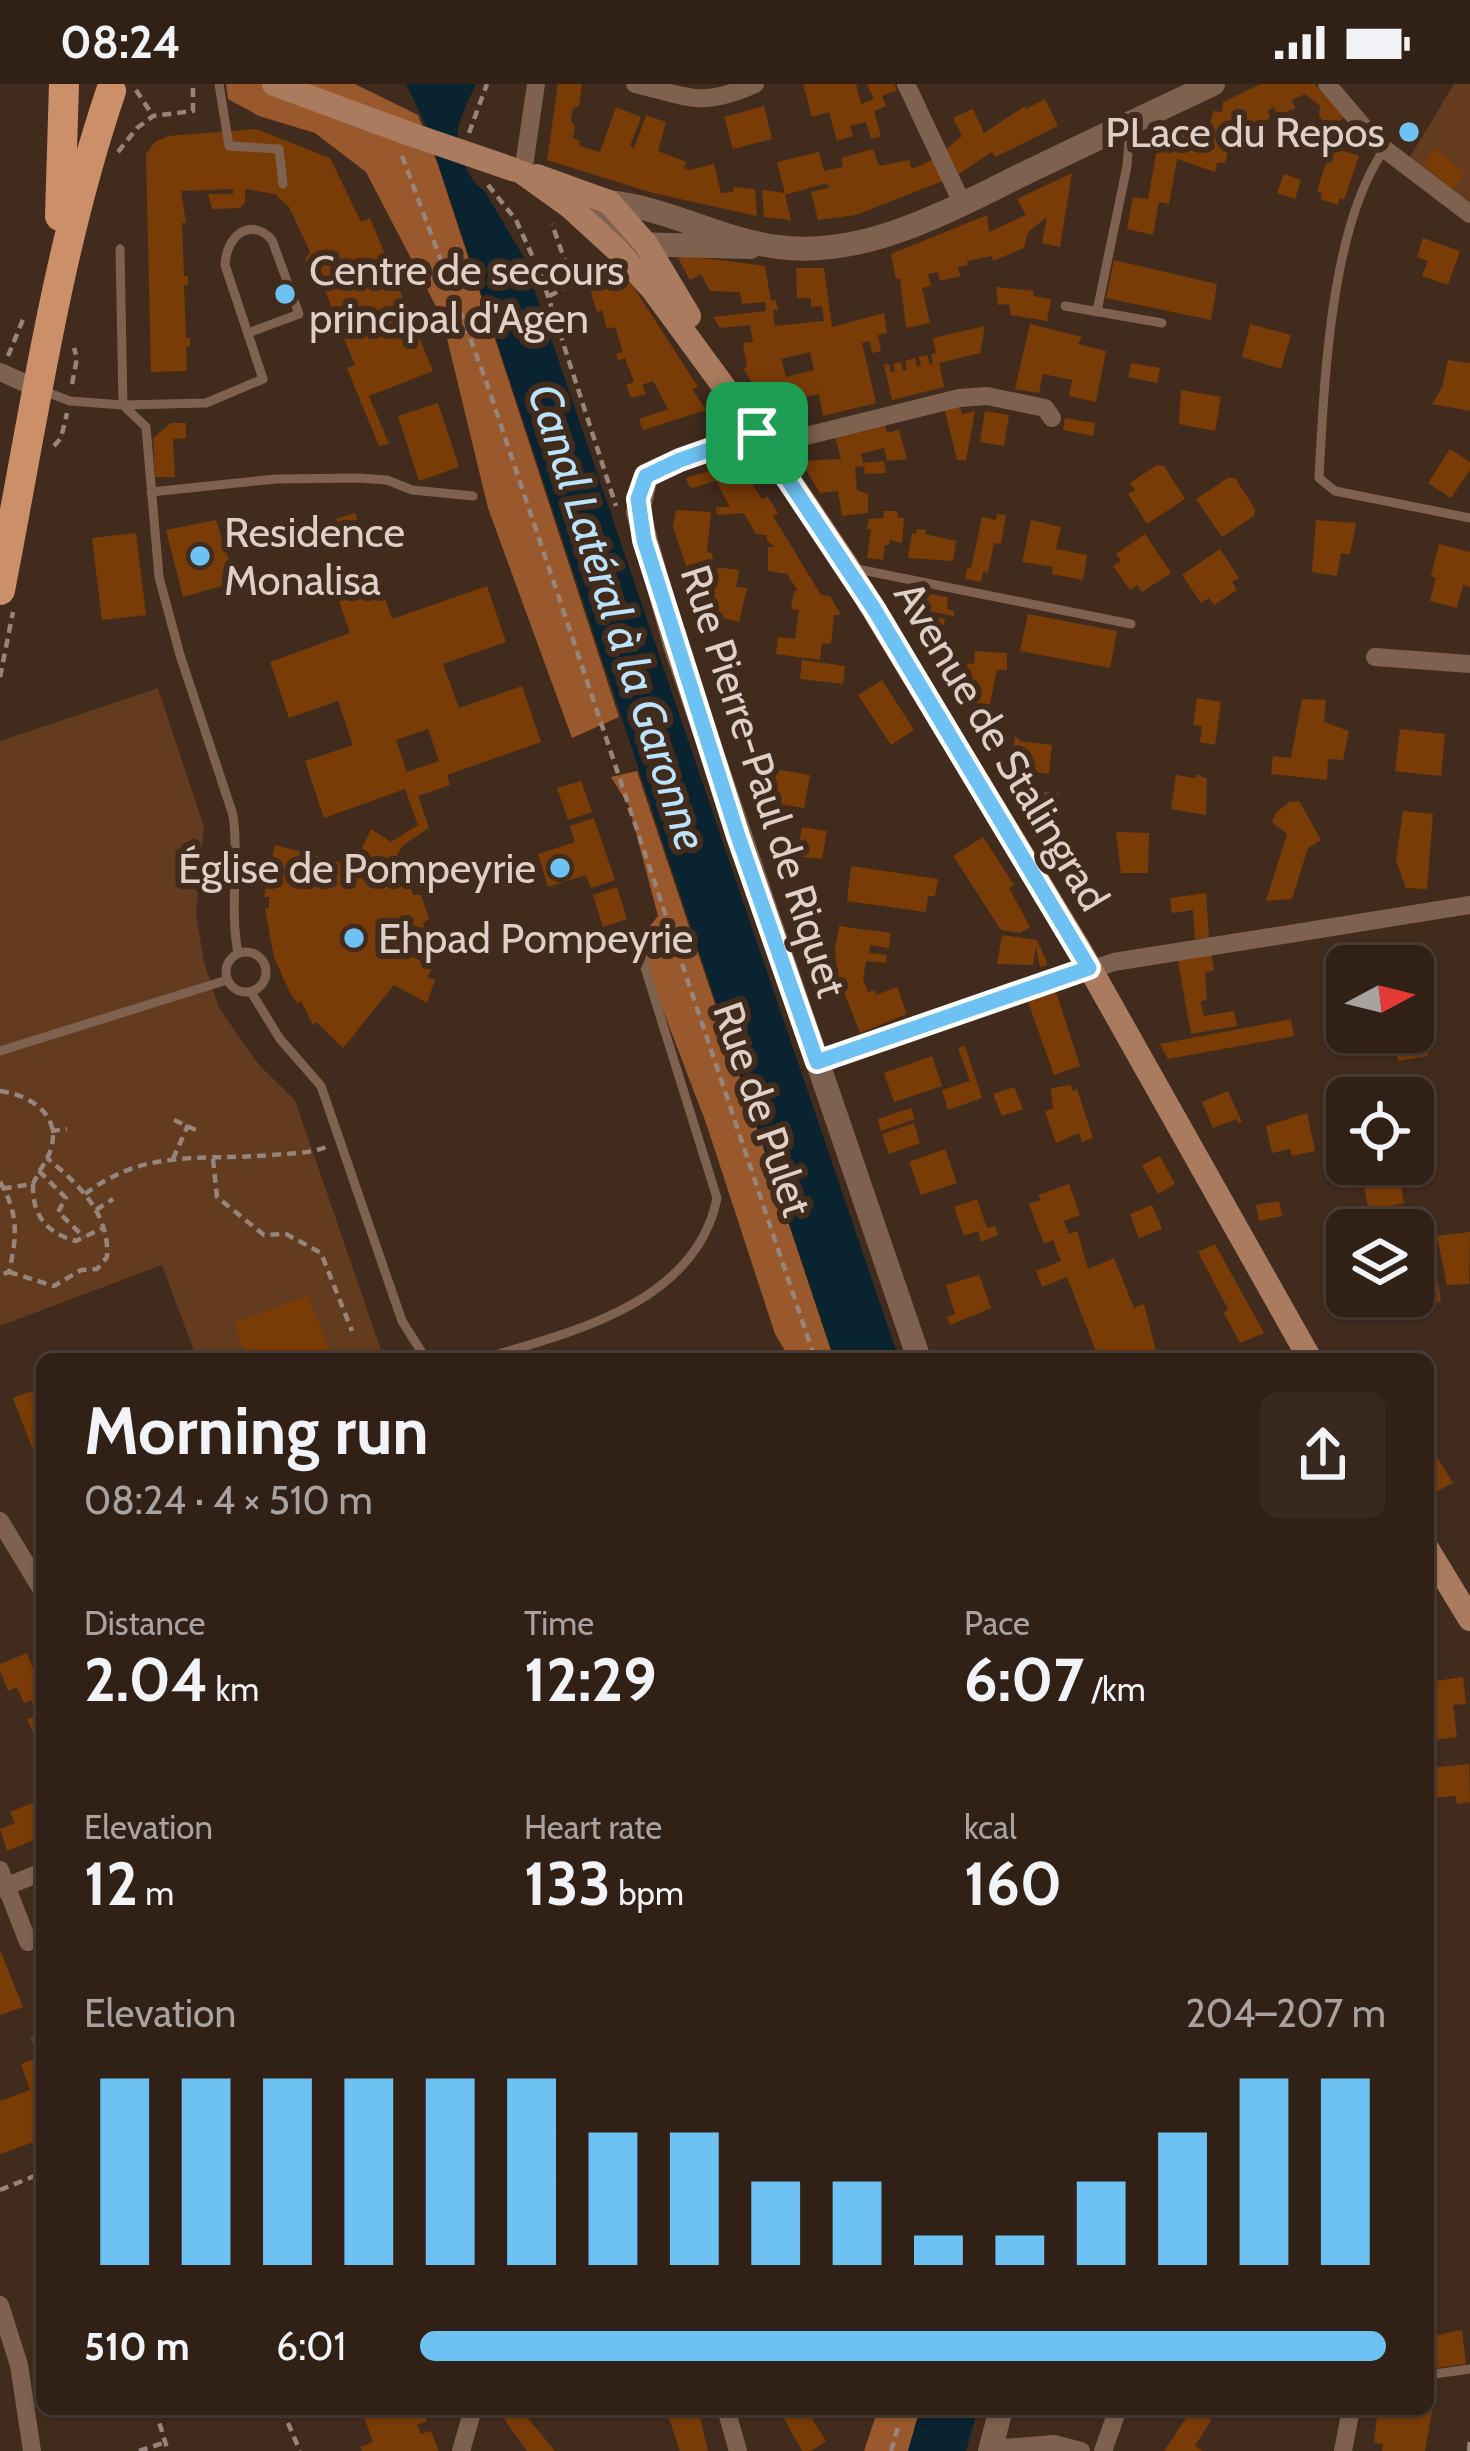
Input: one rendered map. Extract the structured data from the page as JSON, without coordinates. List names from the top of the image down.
{
  "streets": {
    "main road": ["Avenue de Stalingrad"],
    "street": ["Rue Pierre-Paul de Riquet"],
    "path": ["Rue de Pulet"]
  },
  "crossings": [
    ["Avenue de Stalingrad", "Rue Pierre-Paul de Riquet"],
    ["Avenue de Stalingrad", "Rue de Pulet"]
  ],
  "water": ["Canal Latéral à la Garonne"],
  "places": [
    "PLace du Repos",
    "Centre de secours principal d'Agen",
    "Residence Monalisa",
    "Église de Pompeyrie",
    "Ehpad Pompeyrie"
  ],
  "north": "right",
  "page": {
    "status": "08:24",
    "heading": ["Morning run", "08:24 · 4 × 510 m"],
    "stats": [
      ["Distance", "2.04 km"],
      ["Time", "12:29"],
      ["Pace", "6:07 /km"],
      ["Elevation", "12 m"],
      ["Heart rate", "133 bpm"],
      ["kcal", "160"]
    ],
    "chart": ["Elevation", "204–207 m"],
    "list": [
      {
        "name": "510 m",
        "note": "6:01"
      }
    ]
  }
}
